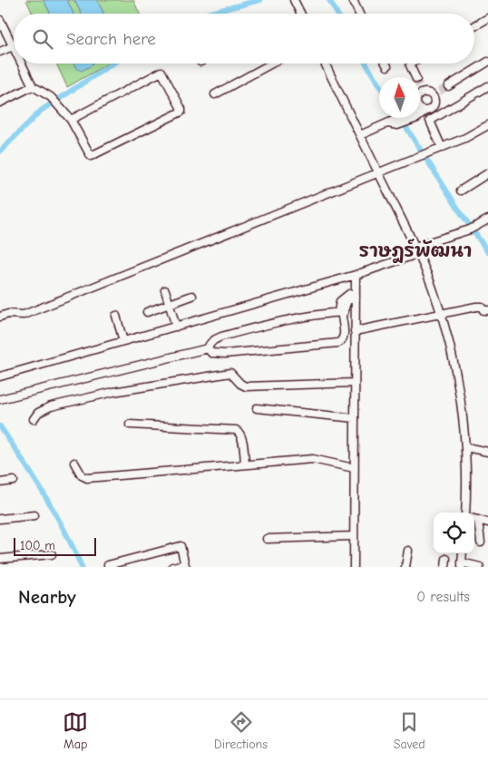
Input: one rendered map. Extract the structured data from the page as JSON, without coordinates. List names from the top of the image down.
{
  "districts": ["ราษฎร์พัฒนา"],
  "scale_bar": "100 m",
  "north": "top",
  "page": {
    "search": "Search here",
    "scale": "100 m",
    "heading": ["Nearby", "0 results"],
    "nav": ["Map", "Directions", "Saved"]
  }
}
